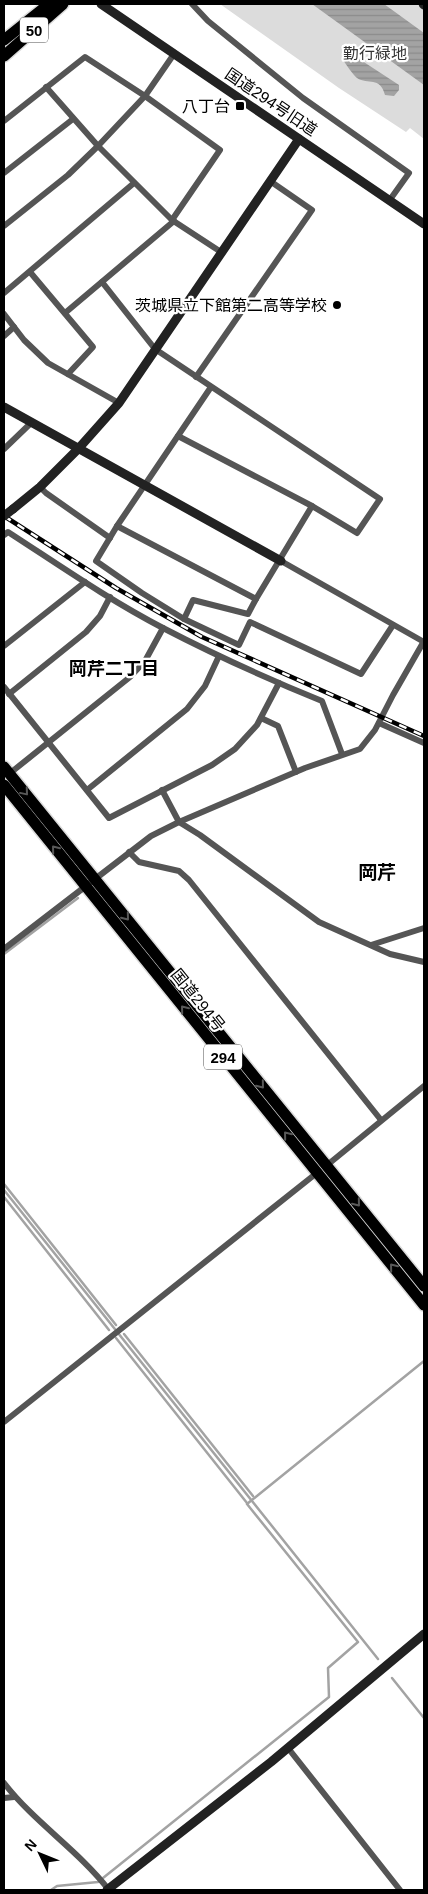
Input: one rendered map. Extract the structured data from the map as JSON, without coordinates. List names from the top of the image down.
{
  "streets": {
    "highway": ["50", "国道294号", "294"],
    "street": ["国道294号旧道"]
  },
  "districts": ["岡芹二丁目", "岡芹"],
  "parks": ["勤行緑地"],
  "places": {
    "transit": ["八丁台"],
    "other": ["茨城県立下館第二高等学校"]
  },
  "north": "top left"
}
